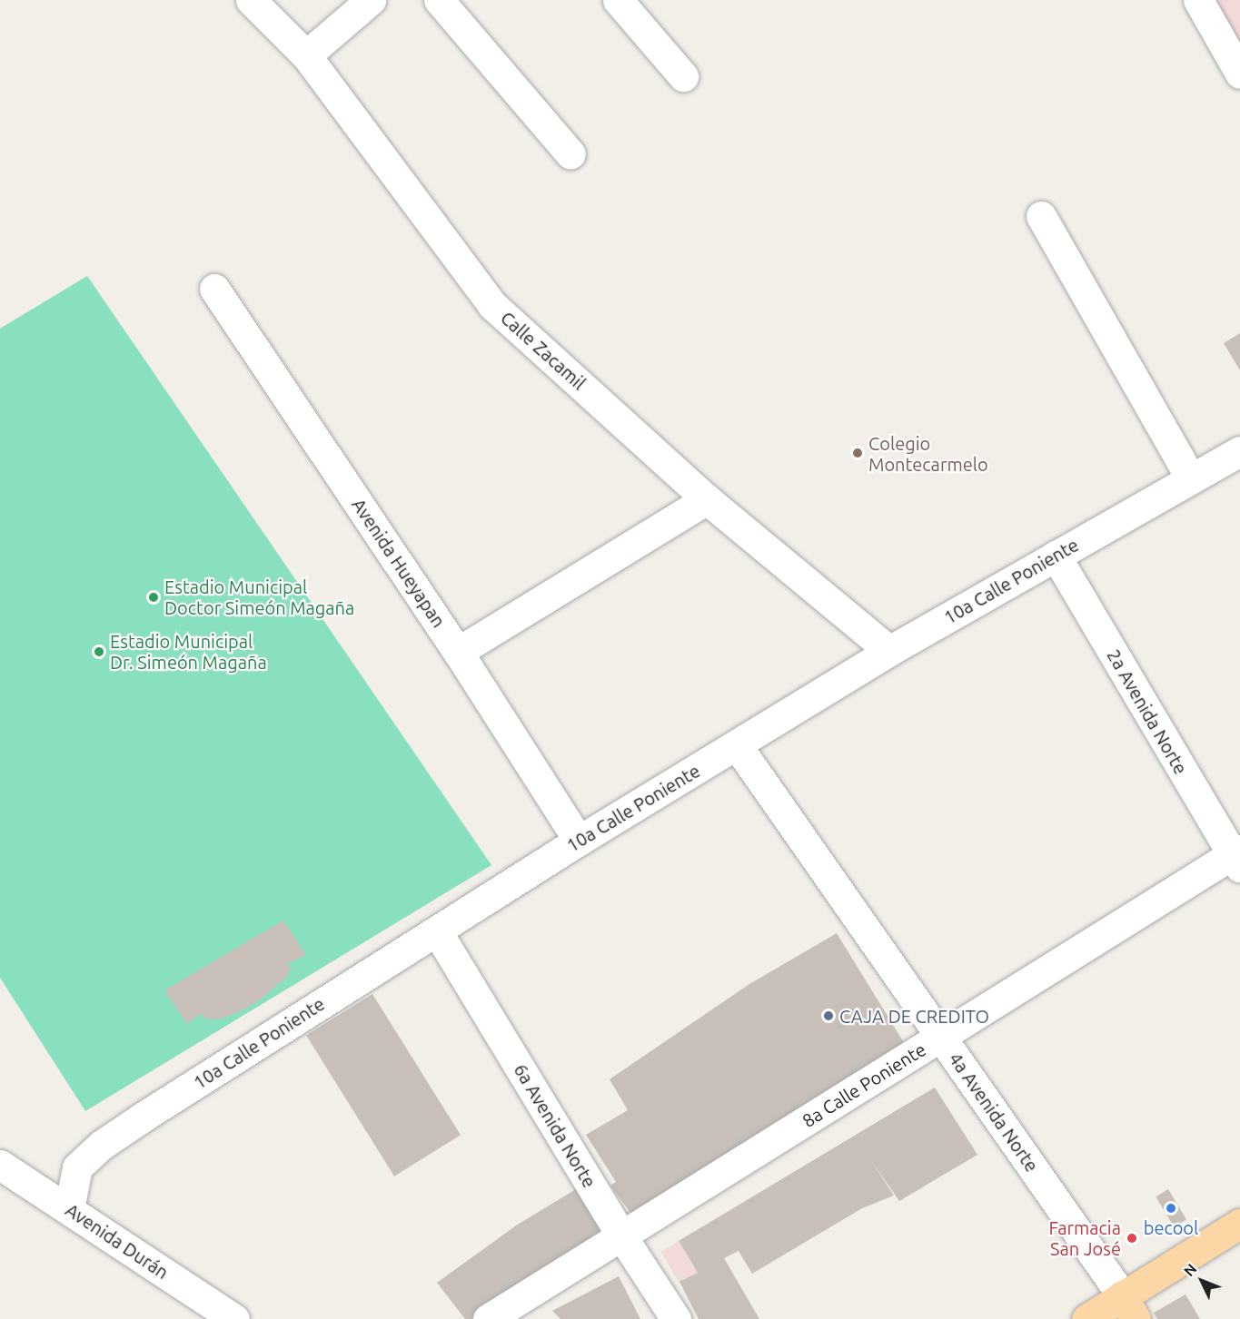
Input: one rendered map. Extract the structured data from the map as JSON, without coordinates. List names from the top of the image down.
{
  "streets": {
    "street": [
      "Calle Zacamil",
      "Avenida Hueyapan",
      "10a Calle Poniente",
      "2a Avenida Norte",
      "8a Calle Poniente",
      "4a Avenida Norte",
      "6a Avenida Norte",
      "Avenida Durán"
    ]
  },
  "crossings": [
    ["Calle Zacamil", "10a Calle Poniente"],
    ["Avenida Hueyapan", "10a Calle Poniente"],
    ["10a Calle Poniente", "2a Avenida Norte"],
    ["10a Calle Poniente", "4a Avenida Norte"],
    ["10a Calle Poniente", "6a Avenida Norte"],
    ["10a Calle Poniente", "Avenida Durán"],
    ["2a Avenida Norte", "8a Calle Poniente"],
    ["8a Calle Poniente", "4a Avenida Norte"],
    ["8a Calle Poniente", "6a Avenida Norte"]
  ],
  "places": [
    "Colegio Montecarmelo",
    "Estadio Municipal Doctor Simeón Magaña",
    "Estadio Municipal Dr. Simeón Magaña",
    "CAJA DE CREDITO",
    "becool",
    "Farmacia San José"
  ],
  "north": "top left"
}
